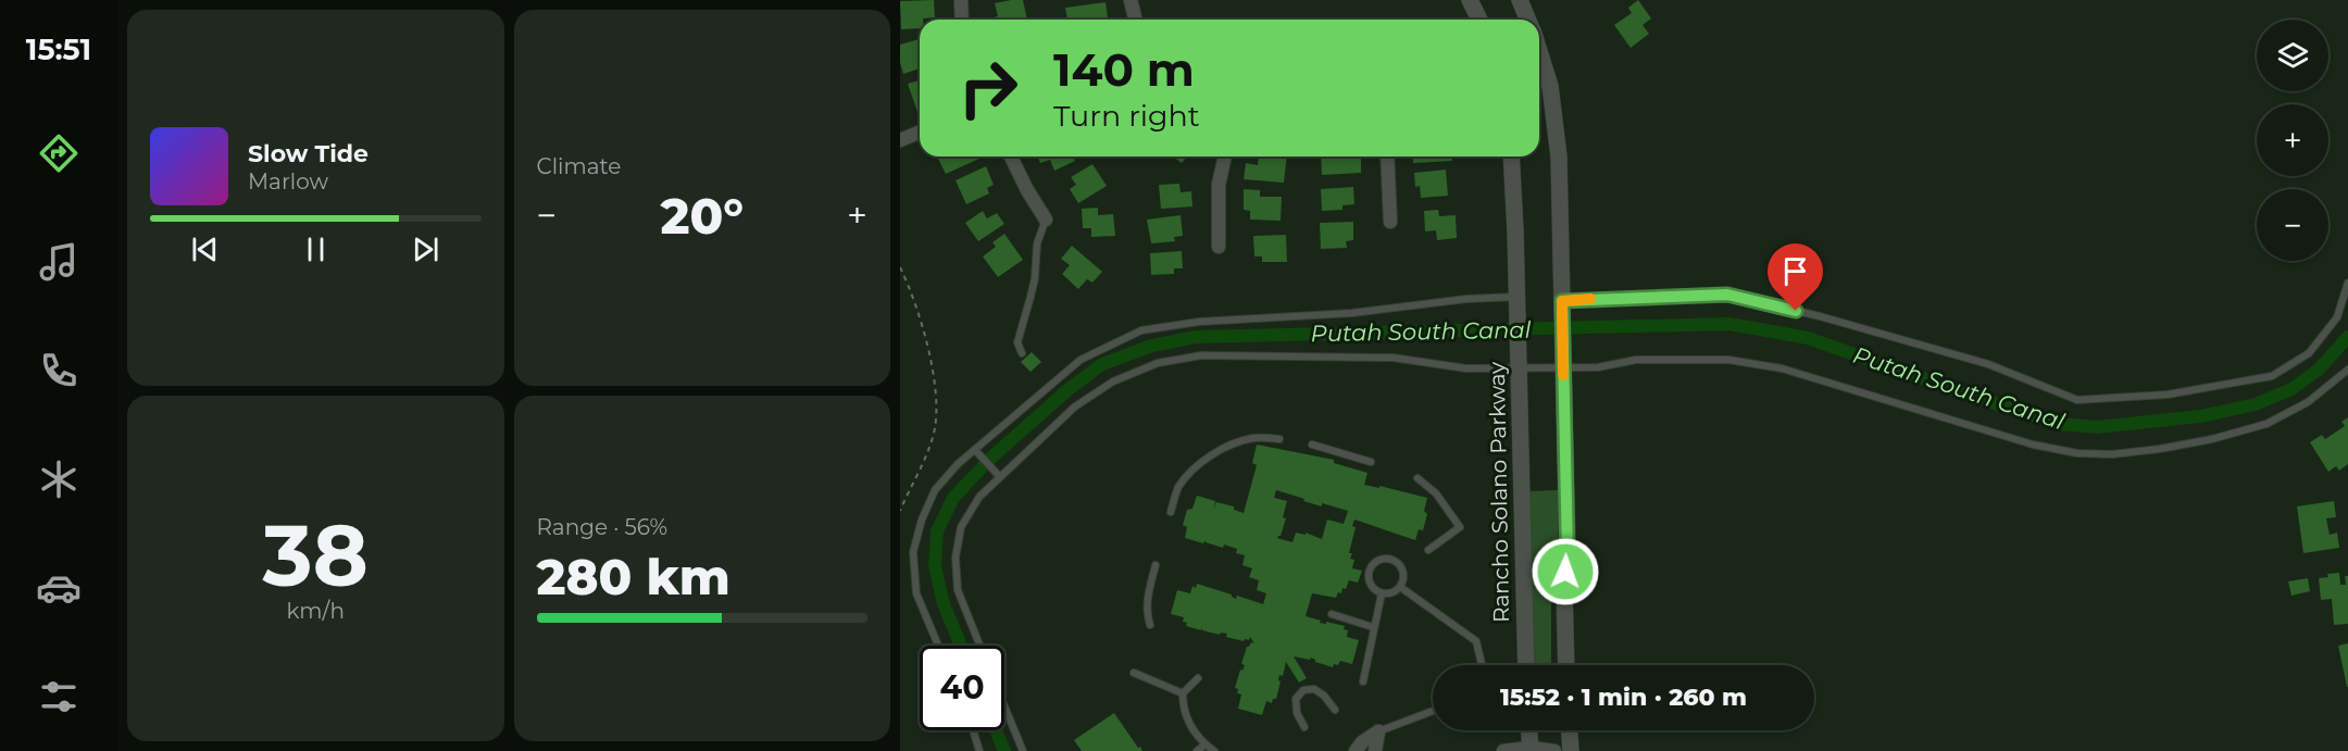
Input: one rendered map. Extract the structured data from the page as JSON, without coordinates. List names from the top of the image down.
{
  "streets": {
    "street": ["Rancho Solano Parkway"]
  },
  "water": ["Putah South Canal"],
  "page": {
    "tabs": "15:51",
    "tile": [
      "Climate",
      ["38", "km/h"],
      ["Range · 56%", "280 km"]
    ],
    "map_buttons": ["+", "−"],
    "turn": ["140 m", "Turn right"],
    "song": ["Slow Tide", "Marlow"],
    "heat": ["−", "20°", "+"],
    "limit": "40",
    "trip": "15:52 · 1 min · 260 m"
  }
}
